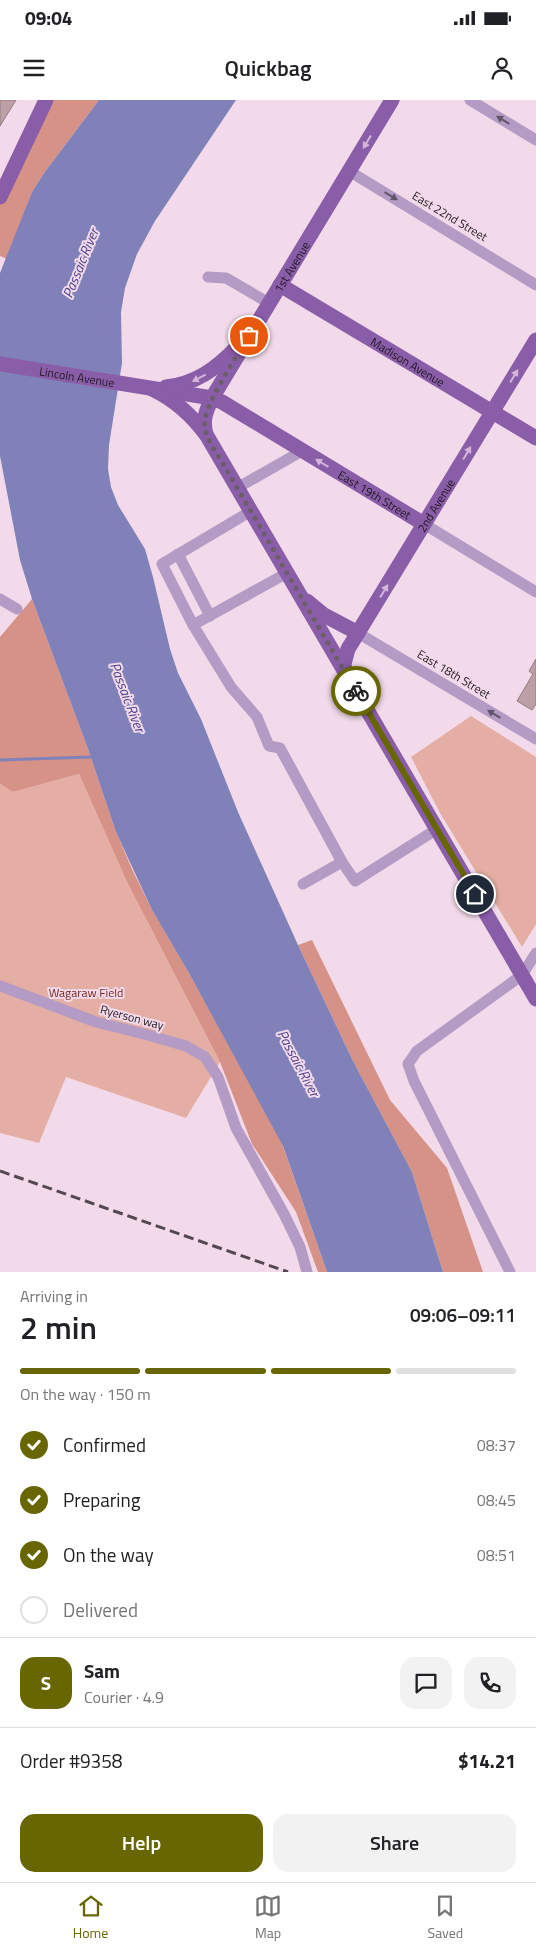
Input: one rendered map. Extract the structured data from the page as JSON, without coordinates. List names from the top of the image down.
{
  "streets": {
    "main road": [
      "1st Avenue",
      "Madison Avenue",
      "Lincoln Avenue",
      "East 19th Street",
      "2nd Avenue"
    ],
    "street": ["East 22nd Street", "East 18th Street", "Ryerson way"]
  },
  "crossings": [
    ["East 22nd Street", "1st Avenue"],
    ["1st Avenue", "Madison Avenue"],
    ["1st Avenue", "East 19th Street"],
    ["Madison Avenue", "2nd Avenue"],
    ["East 19th Street", "2nd Avenue"],
    ["2nd Avenue", "East 18th Street"]
  ],
  "one_way": ["East 22nd Street", "2nd Avenue", "East 18th Street"],
  "water": ["Passaic River"],
  "parks": ["Wagaraw Field"],
  "page": {
    "status": "09:04",
    "header": "Quickbag",
    "heading": ["2 min", "Arriving in", "09:06–09:11"],
    "panel": [
      "Sam",
      "Courier · 4.9",
      "Order #9358",
      "$14.21"
    ],
    "bar": "On the way · 150 m",
    "list": [
      ["Confirmed", "08:37"],
      ["Preparing", "08:45"],
      ["On the way", "08:51"],
      "Delivered"
    ],
    "round": "S",
    "buttons": ["Help", "Share"],
    "tabs": ["Home", "Map", "Saved"]
  }
}
